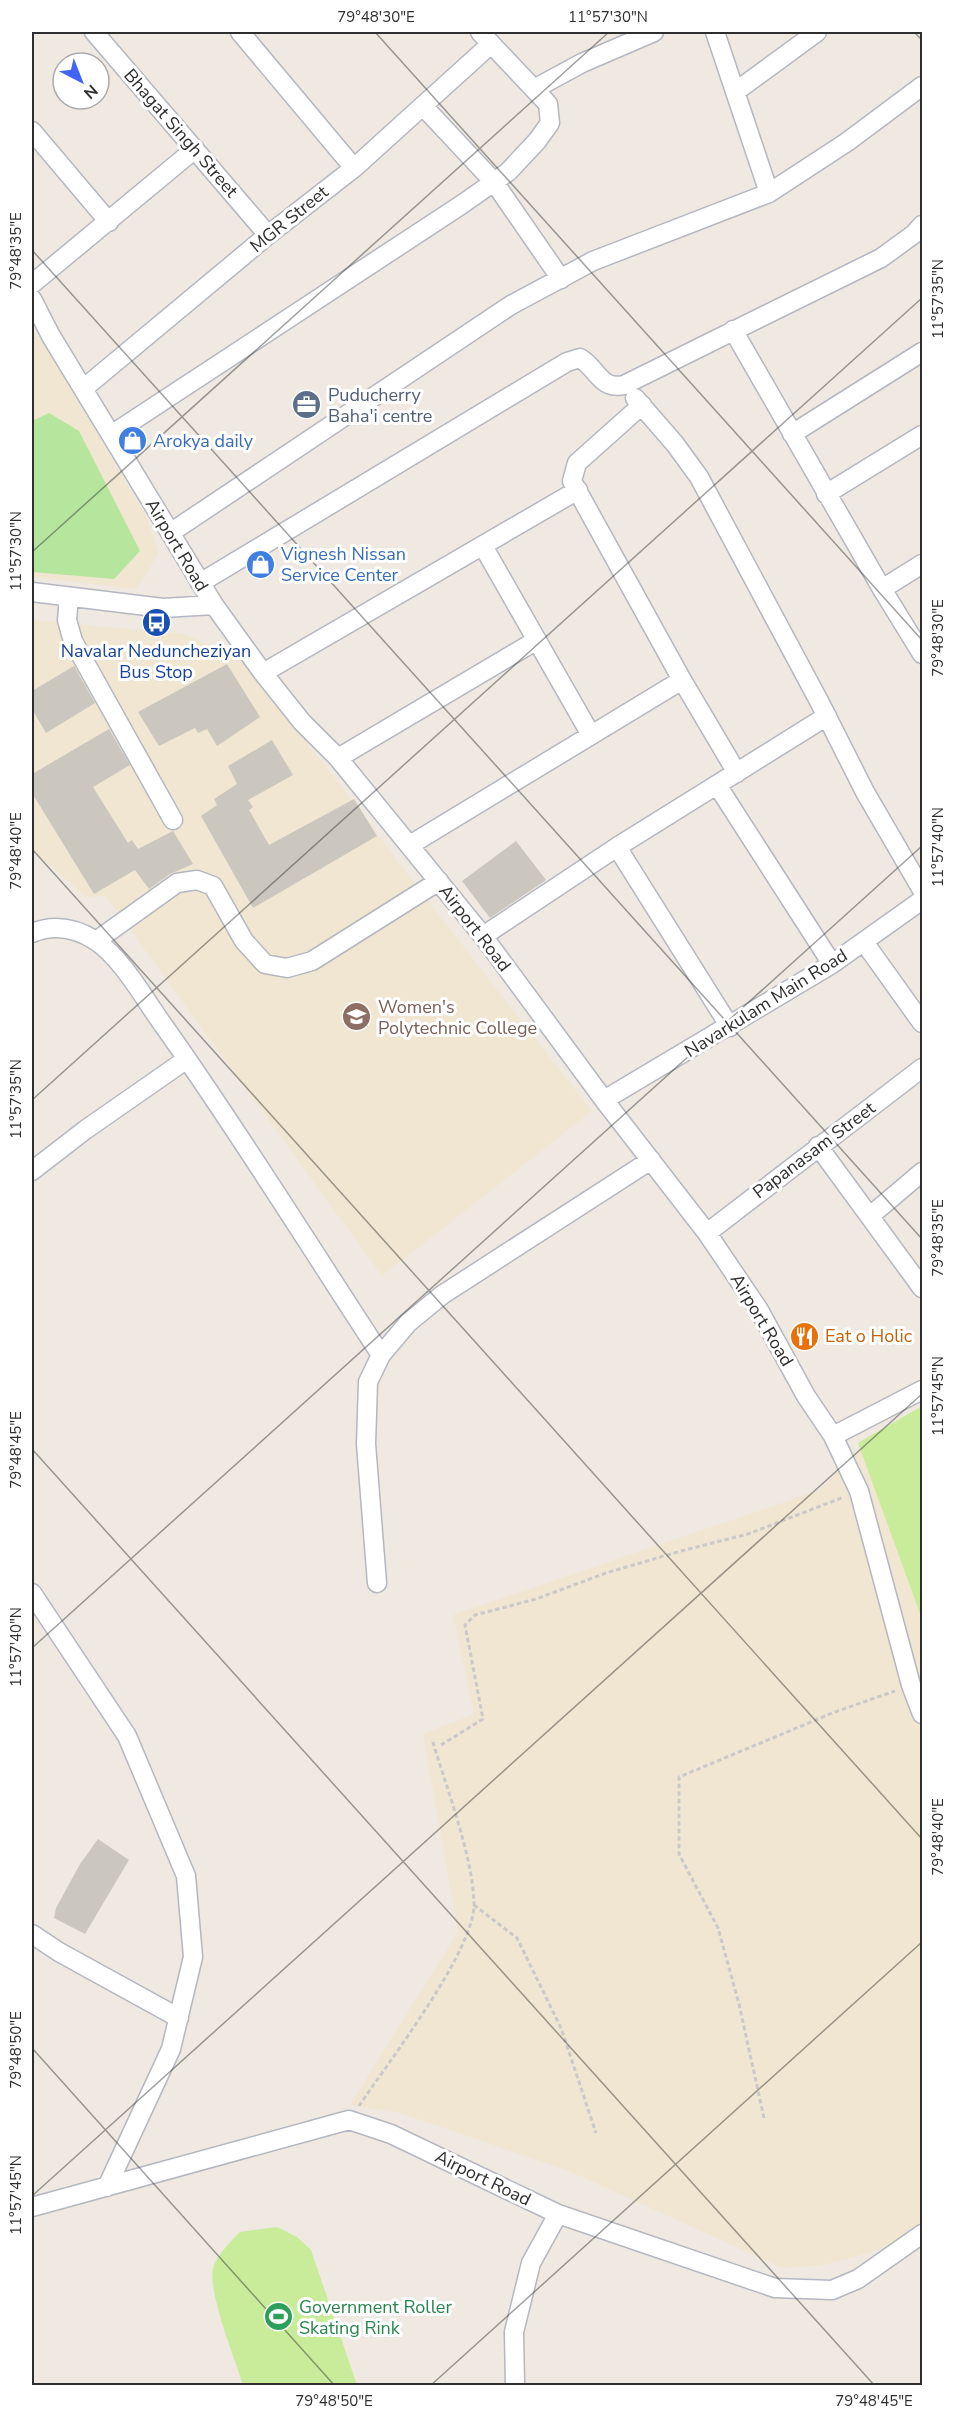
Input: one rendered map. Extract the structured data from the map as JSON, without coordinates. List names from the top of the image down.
{
  "streets": {
    "street": [
      "Bhagat Singh Street",
      "MGR Street",
      "Airport Road",
      "Navarkulam Main Road",
      "Papanasam Street"
    ]
  },
  "crossings": [
    ["Bhagat Singh Street", "MGR Street"],
    ["MGR Street", "Airport Road"],
    ["Airport Road", "Navarkulam Main Road"],
    ["Airport Road", "Papanasam Street"]
  ],
  "places": {
    "office": ["Puducherry Baha'i centre"],
    "shop": ["Arokya daily", "Vignesh Nissan Service Center"],
    "bus stop": ["Navalar Neduncheziyan Bus Stop"],
    "school or university": ["Women's Polytechnic College"],
    "restaurant": ["Eat o Holic"],
    "sports": ["Government Roller Skating Rink"]
  },
  "north": "bottom right",
  "coordinates": [
    "79°48'30\"E",
    "11°57'30\"N",
    "79°48'35\"E",
    "11°57'35\"N",
    "11°57'40\"N",
    "79°48'40\"E",
    "11°57'45\"N",
    "79°48'45\"E",
    "79°48'50\"E"
  ]
}
